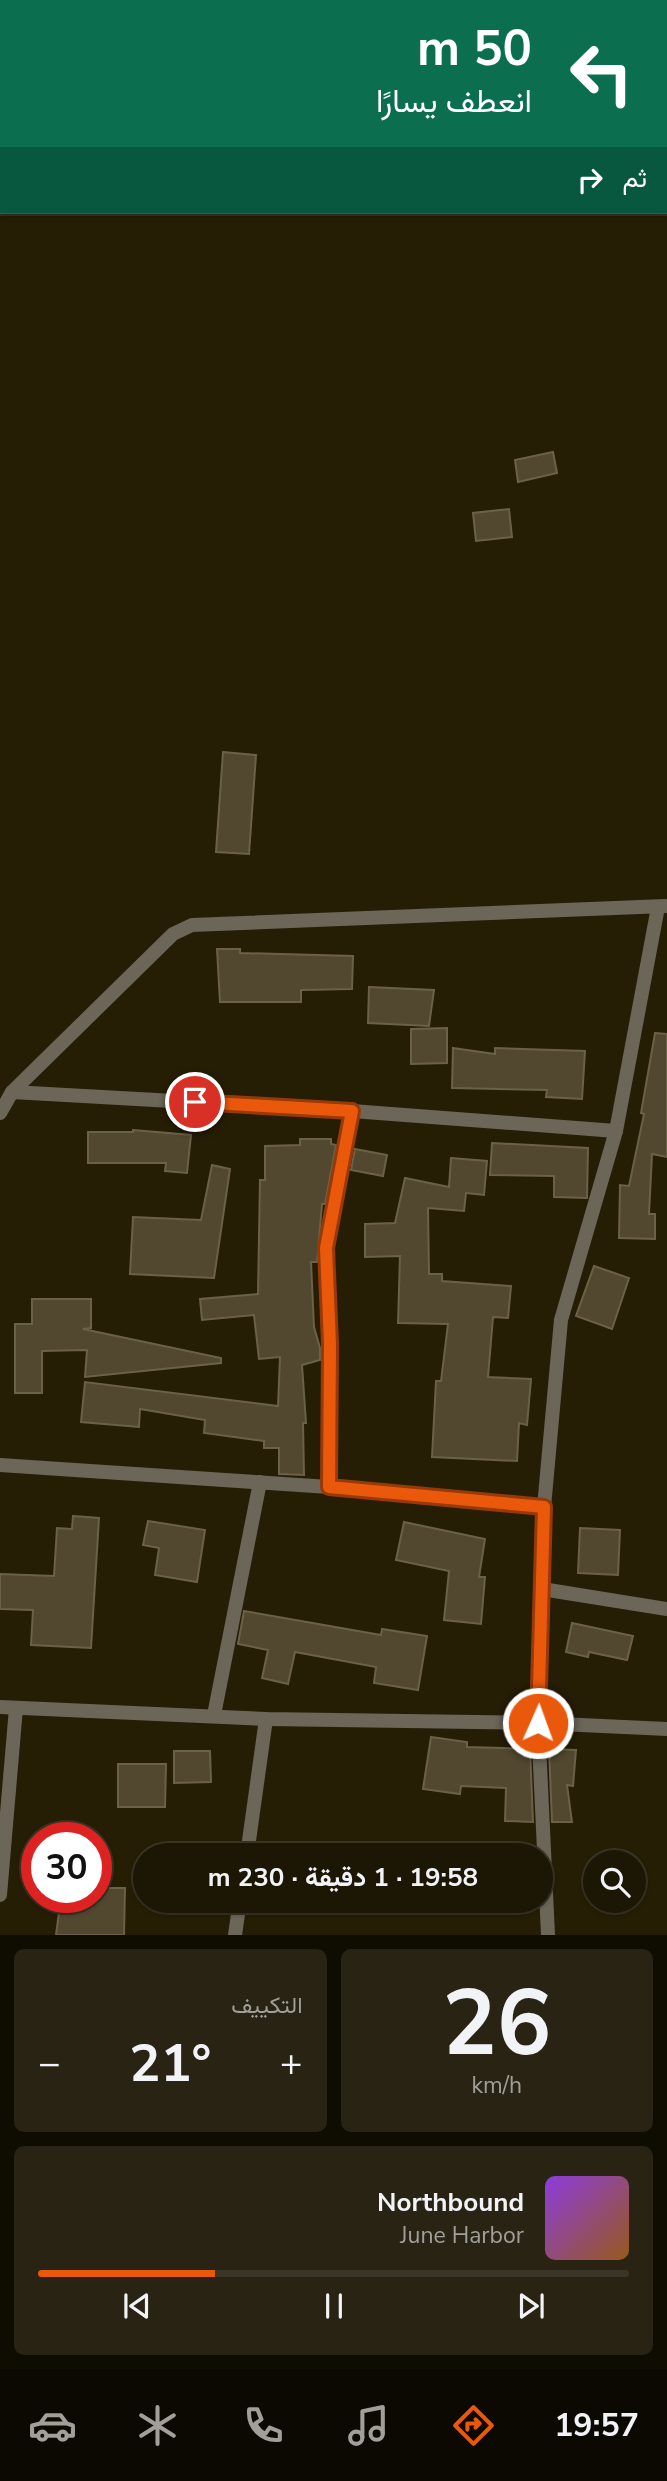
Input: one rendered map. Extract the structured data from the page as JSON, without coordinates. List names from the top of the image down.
{
  "page": {
    "turn": ["50 m", "انعطف يسارًا"],
    "then": "ثم",
    "limit": "30",
    "trip": "19:58 · 1 دقيقة · 230 m",
    "tile": [
      ["26", "km/h"],
      "التكييف"
    ],
    "heat": ["−", "21°", "+"],
    "song": ["Northbound", "June Harbor"],
    "tabs": "19:57"
  }
}
